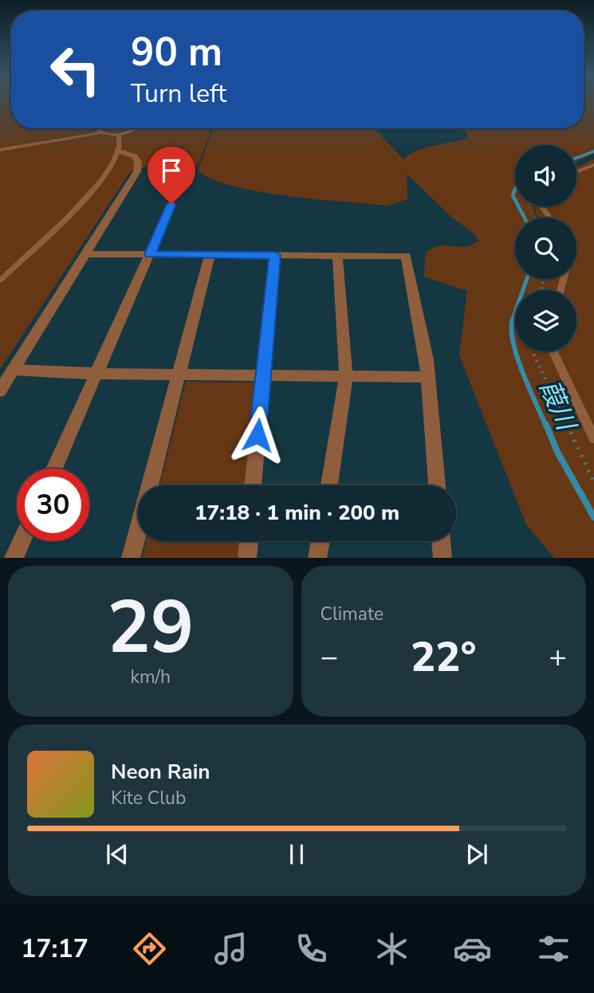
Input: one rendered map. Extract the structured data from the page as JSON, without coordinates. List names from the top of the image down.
{
  "water": ["葭川"],
  "page": {
    "turn": ["90 m", "Turn left"],
    "limit": "30",
    "trip": "17:18 · 1 min · 200 m",
    "tile": [
      ["29", "km/h"],
      "Climate"
    ],
    "heat": ["−", "22°", "+"],
    "song": ["Neon Rain", "Kite Club"],
    "tabs": "17:17"
  }
}
